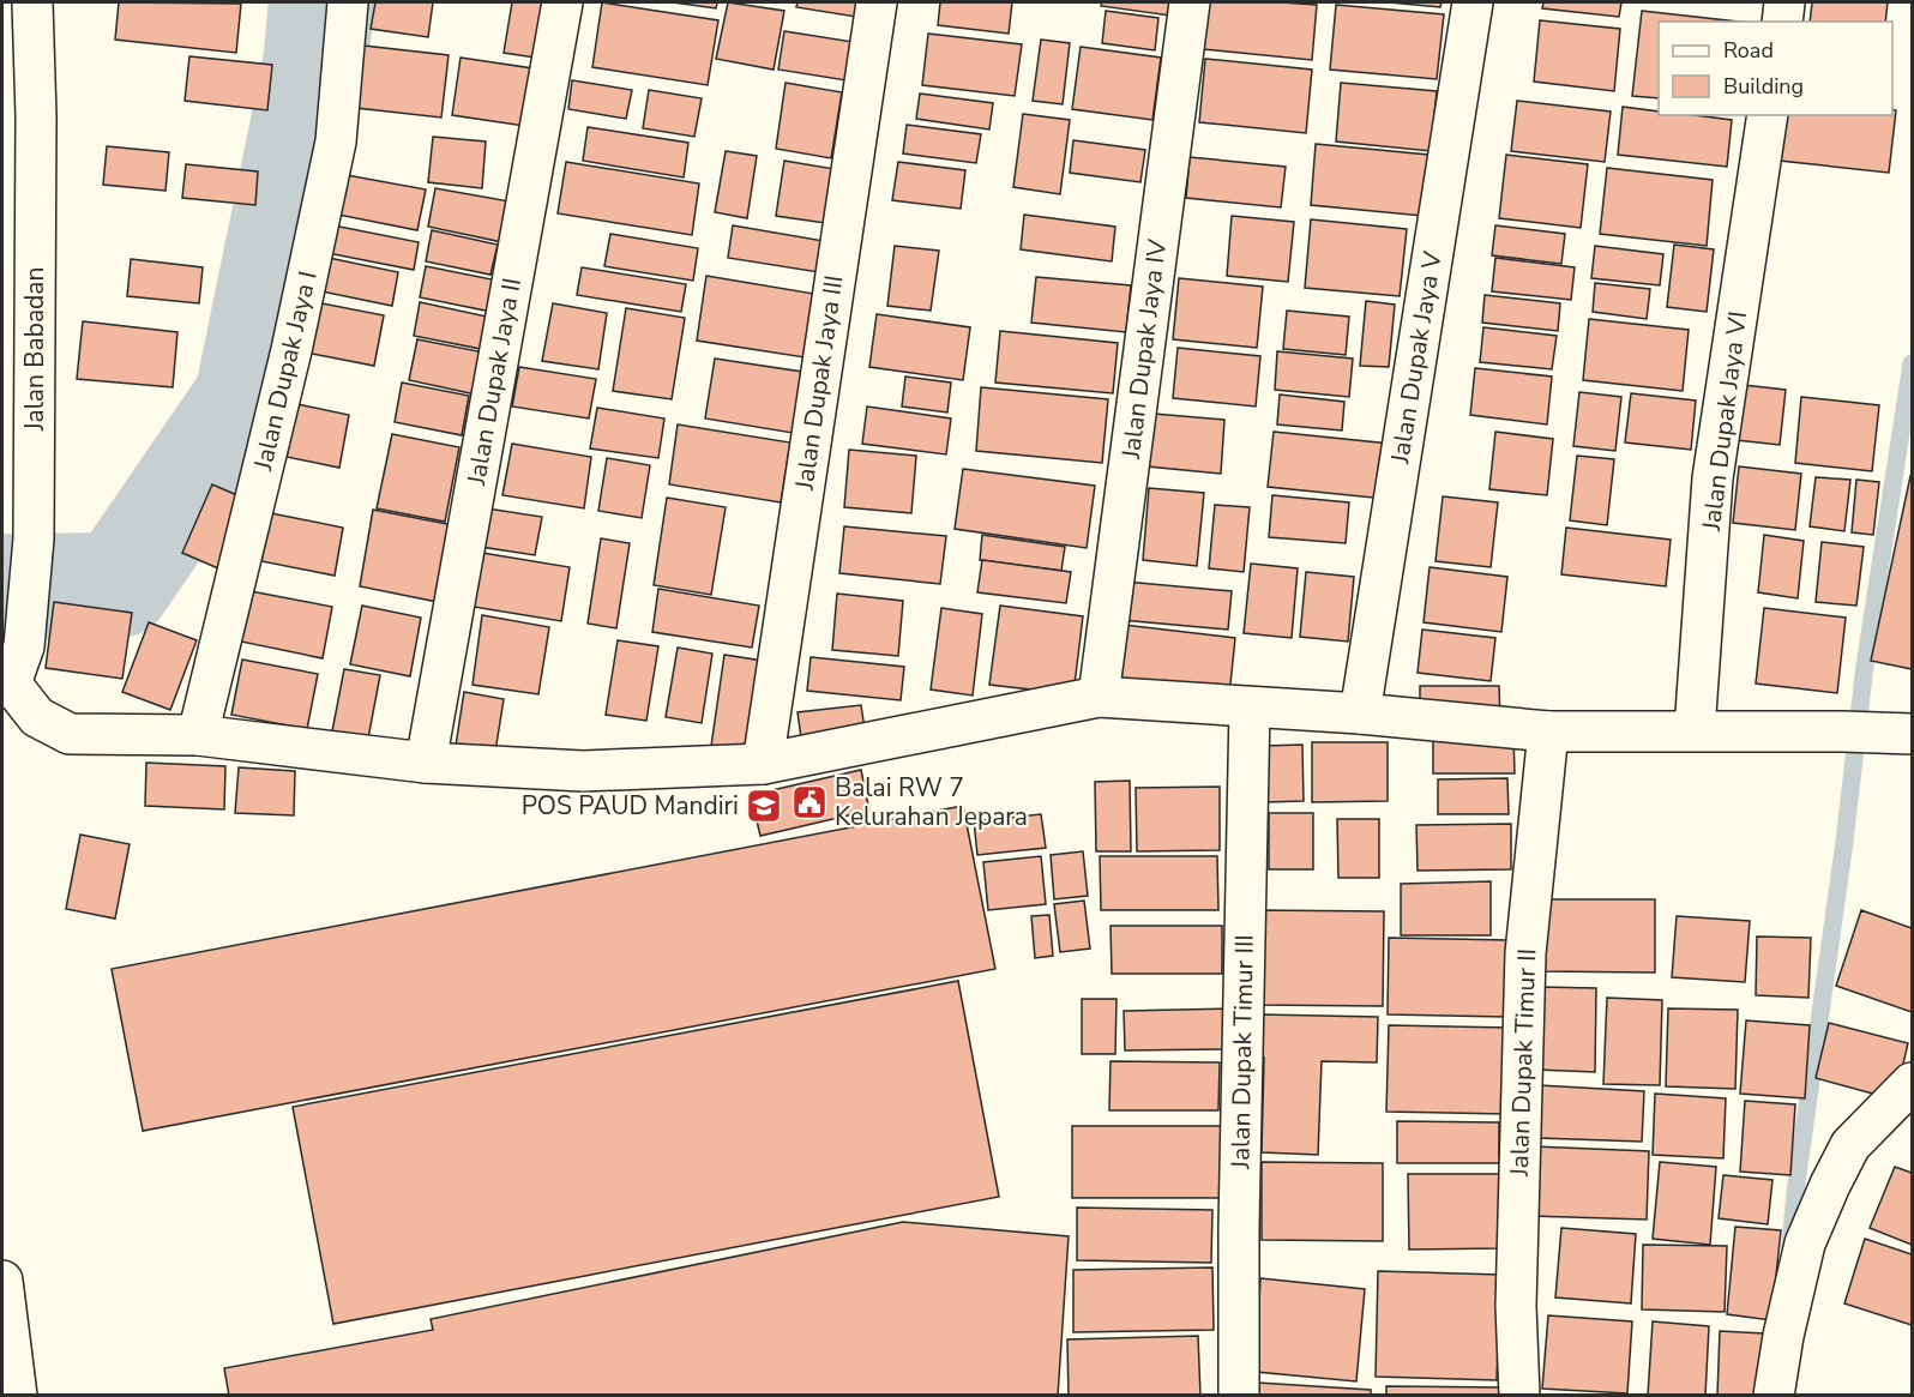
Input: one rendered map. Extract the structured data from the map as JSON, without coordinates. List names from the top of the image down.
{
  "streets": {
    "street": [
      "Jalan Babadan",
      "Jalan Dupak Jaya IV",
      "Jalan Dupak Jaya V",
      "Jalan Dupak Jaya I",
      "Jalan Dupak Jaya II",
      "Jalan Dupak Jaya III",
      "Jalan Dupak Jaya VI",
      "Jalan Dupak Timur III",
      "Jalan Dupak Timur II"
    ]
  },
  "places": {
    "public building": ["Balai RW 7 Kelurahan Jepara"],
    "school or university": ["POS PAUD Mandiri"]
  },
  "legend": ["Road", "Building"]
}
